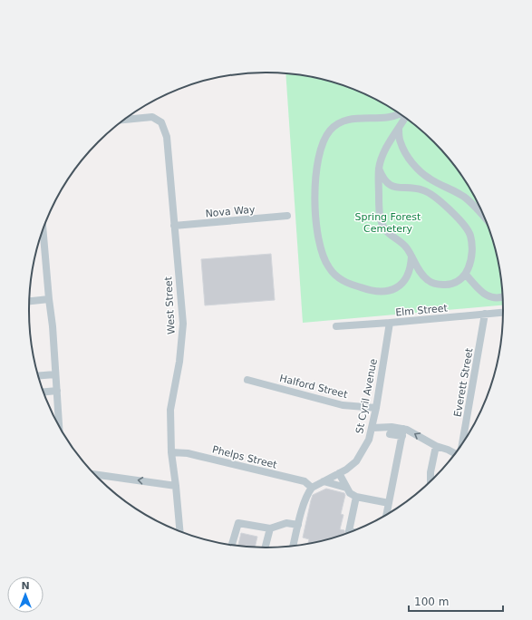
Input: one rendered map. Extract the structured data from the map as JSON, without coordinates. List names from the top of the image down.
{
  "streets": {
    "street": [
      "Nova Way",
      "West Street",
      "Elm Street",
      "Everett Street",
      "Halford Street",
      "St Cyril Avenue",
      "Phelps Street"
    ]
  },
  "crossings": [
    ["Nova Way", "West Street"],
    ["West Street", "Phelps Street"],
    ["Elm Street", "Everett Street"],
    ["Elm Street", "St Cyril Avenue"],
    ["Halford Street", "St Cyril Avenue"],
    ["St Cyril Avenue", "Phelps Street"]
  ],
  "parks": ["Spring Forest Cemetery"],
  "scale_bar": "100 m",
  "north": "top"
}
